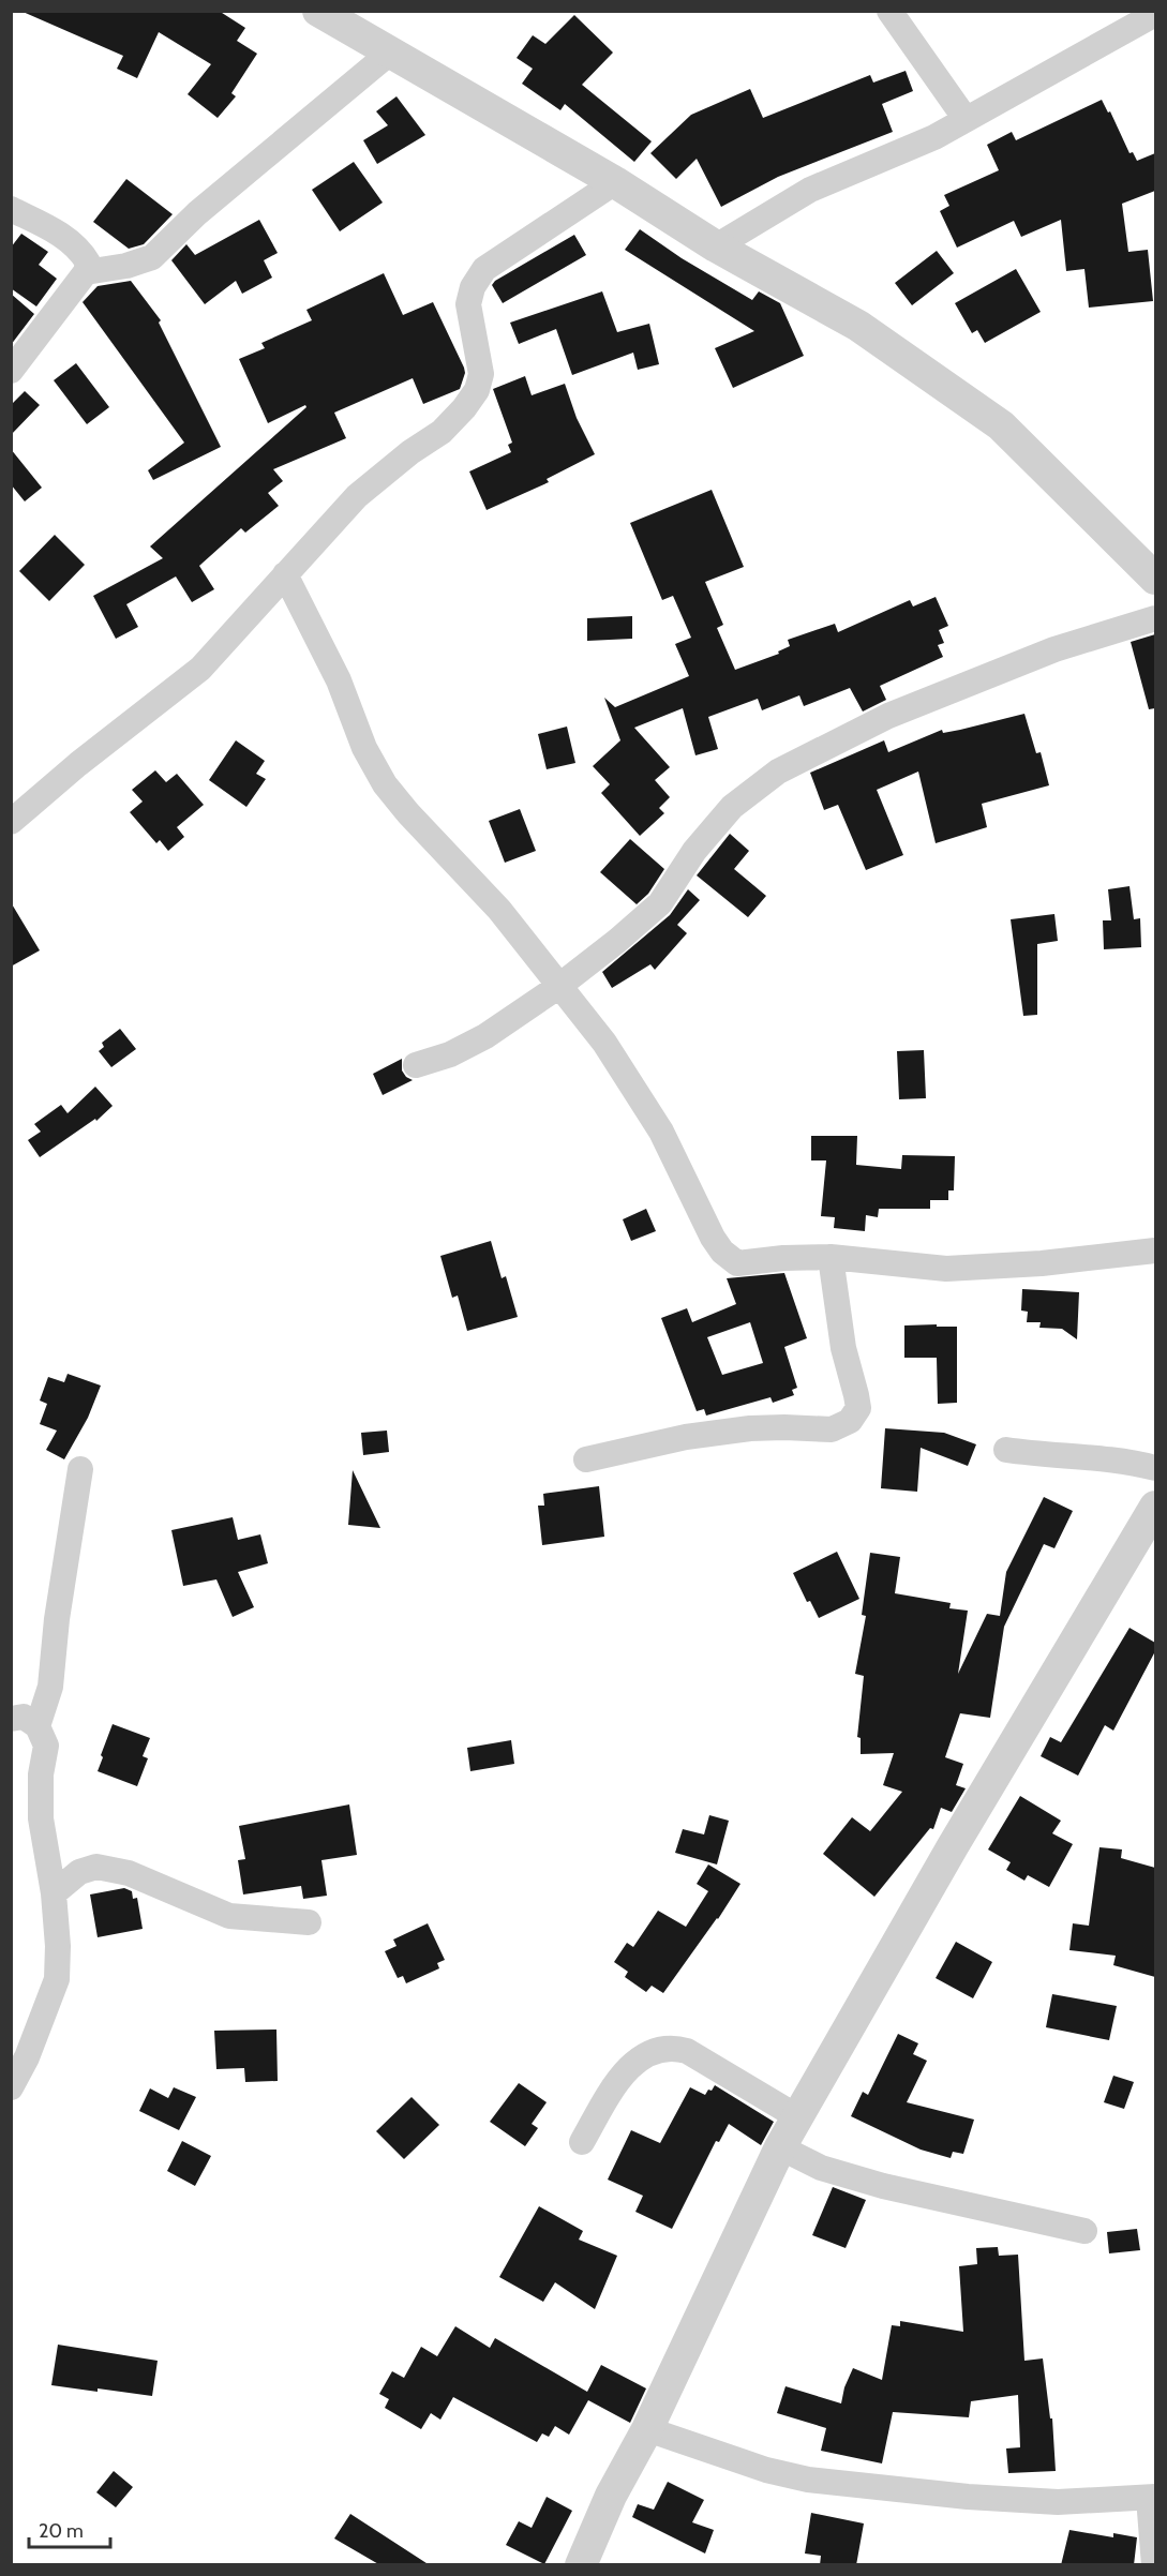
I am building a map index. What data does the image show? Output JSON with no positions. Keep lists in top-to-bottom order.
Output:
{
  "scale_bar": "20 m"
}
